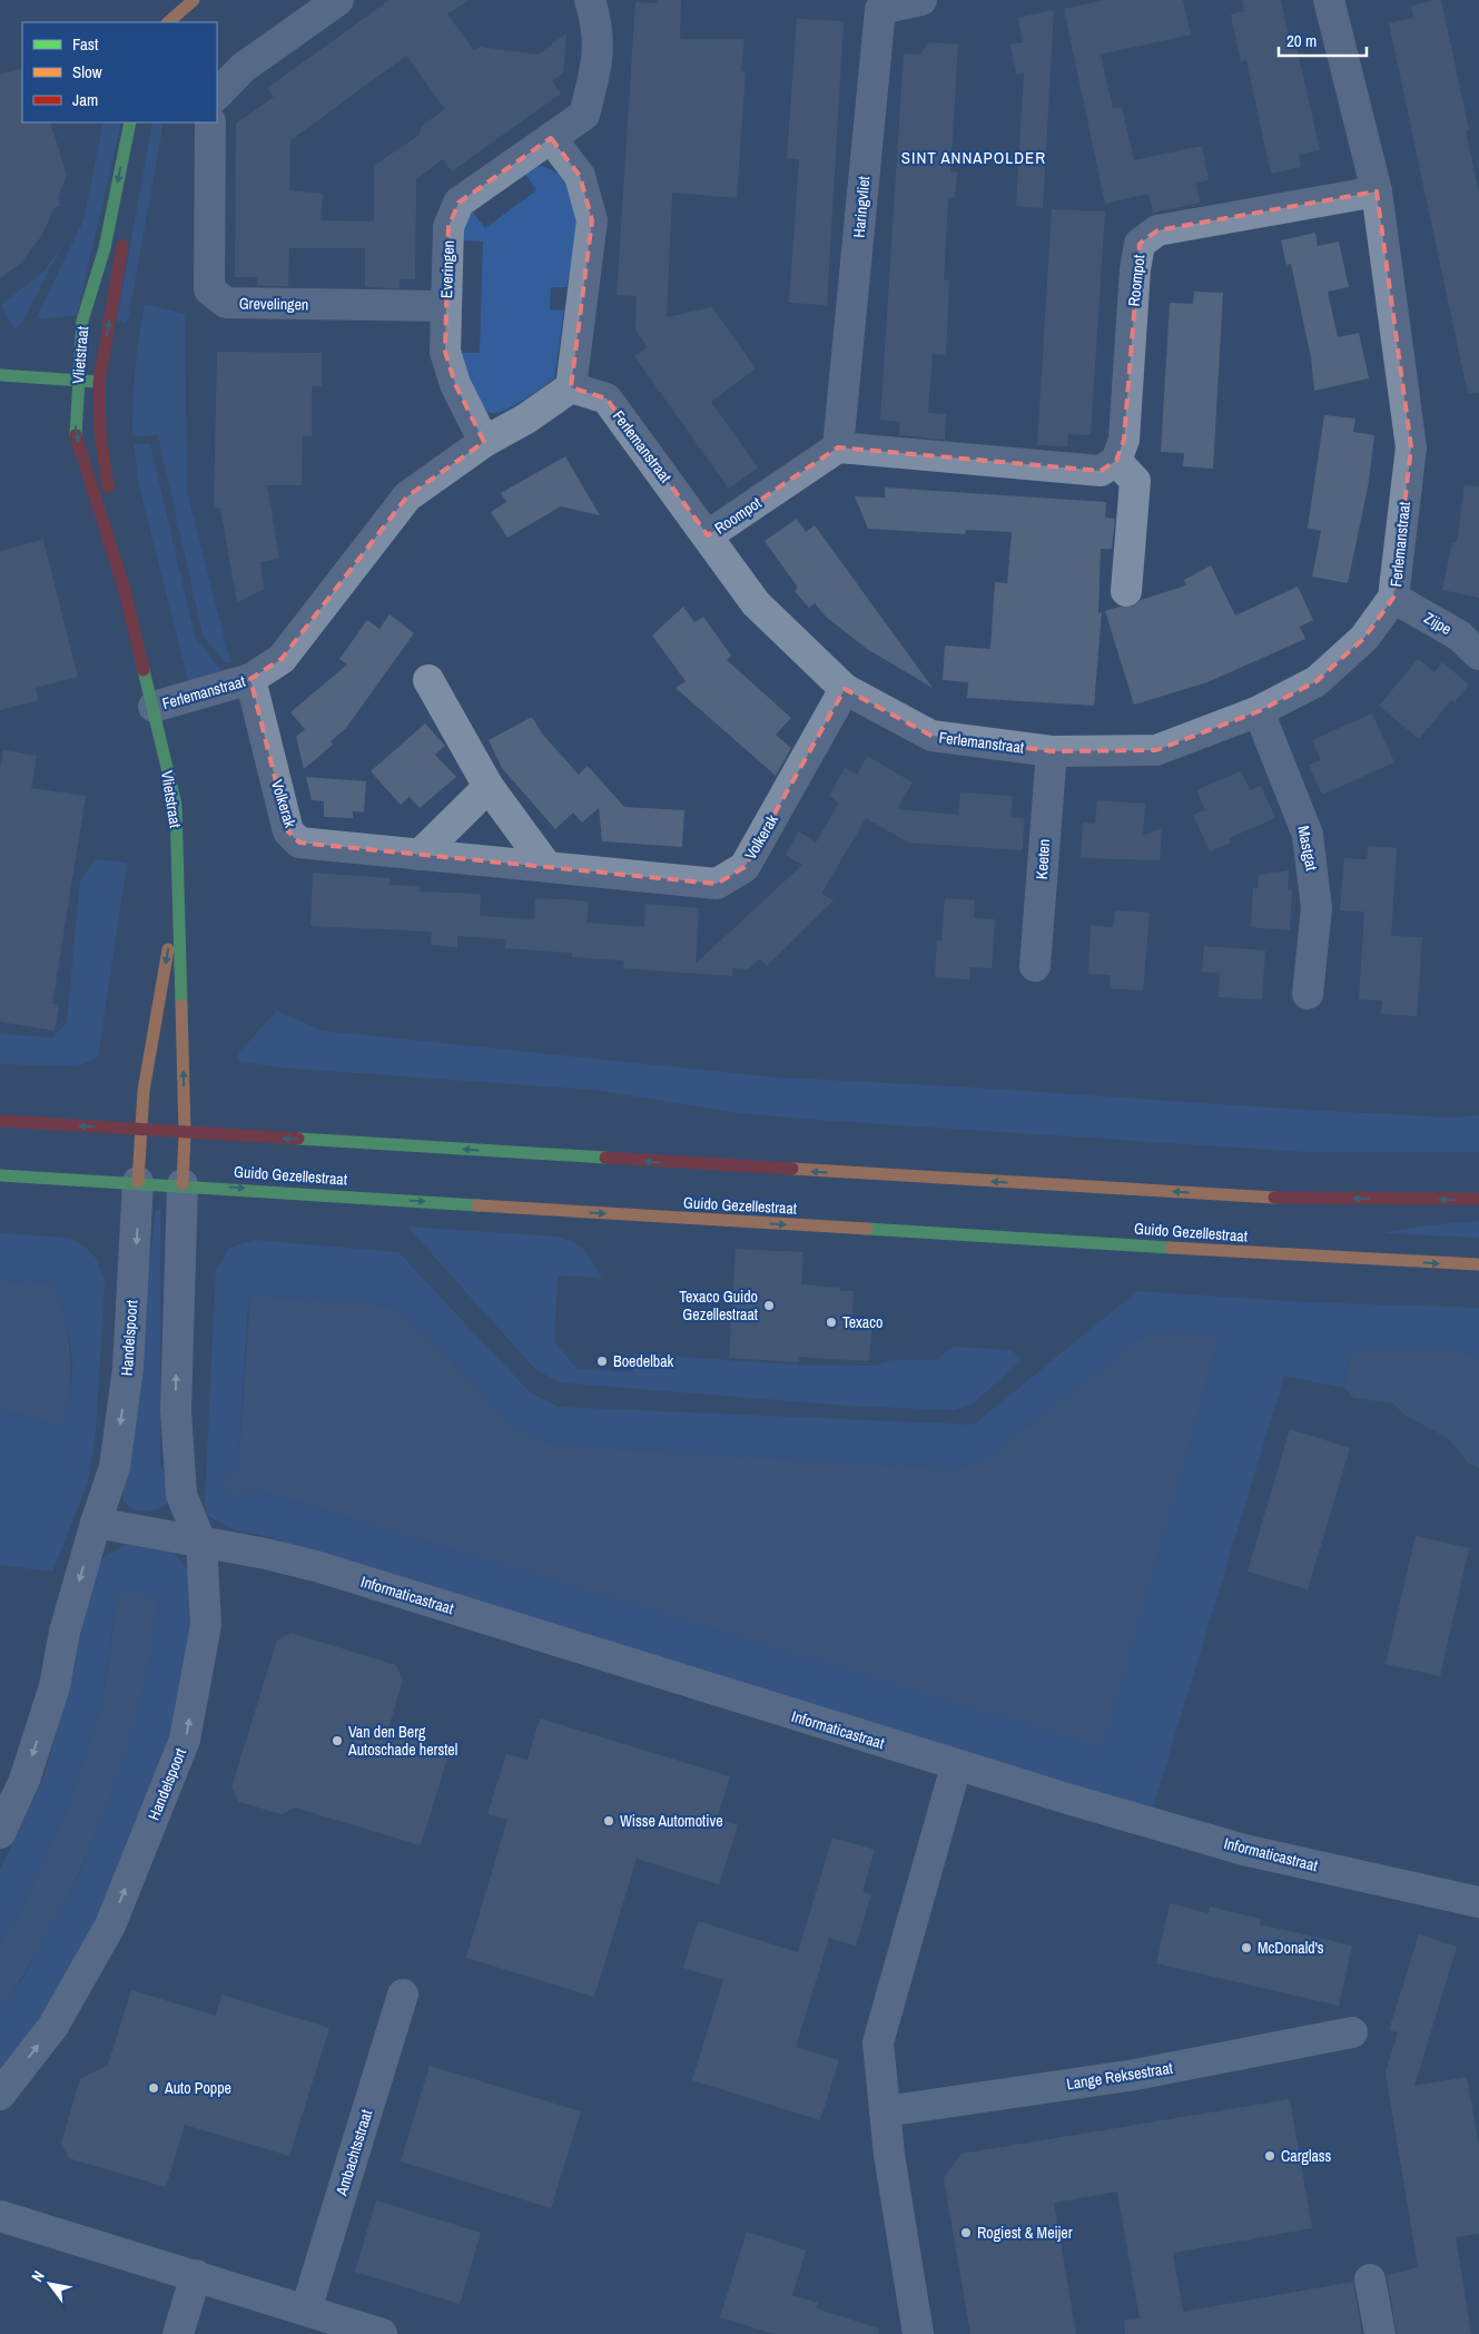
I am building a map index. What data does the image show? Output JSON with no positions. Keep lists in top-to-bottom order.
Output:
{
  "streets": {
    "main road": ["Vlietstraat", "Guido Gezellestraat"],
    "street": [
      "Haringvliet",
      "Everingen",
      "Roompot",
      "Grevelingen",
      "Ferlemanstraat",
      "Zijpe",
      "Volkerak",
      "Mastgat",
      "Keeten",
      "Handelspoort",
      "Informaticastraat",
      "Lange Reksestraat",
      "Ambachtsstraat"
    ]
  },
  "crossings": [
    ["Haringvliet", "Roompot"],
    ["Everingen", "Grevelingen"],
    ["Everingen", "Ferlemanstraat"],
    ["Roompot", "Ferlemanstraat"],
    ["Vlietstraat", "Ferlemanstraat"],
    ["Vlietstraat", "Guido Gezellestraat"],
    ["Vlietstraat", "Handelspoort"],
    ["Ferlemanstraat", "Zijpe"],
    ["Ferlemanstraat", "Volkerak"],
    ["Ferlemanstraat", "Mastgat"],
    ["Ferlemanstraat", "Keeten"],
    ["Guido Gezellestraat", "Handelspoort"],
    ["Handelspoort", "Informaticastraat"]
  ],
  "districts": ["SINT ANNAPOLDER"],
  "places": [
    "Texaco Guido Gezellestraat",
    "Texaco",
    "Boedelbak",
    "Van den Berg Autoschade herstel",
    "Wisse Automotive",
    "McDonald's",
    "Auto Poppe",
    "Carglass",
    "Rogiest & Meijer"
  ],
  "legend": ["Fast", "Slow", "Jam"],
  "scale_bar": "20 m",
  "north": "top left"
}
